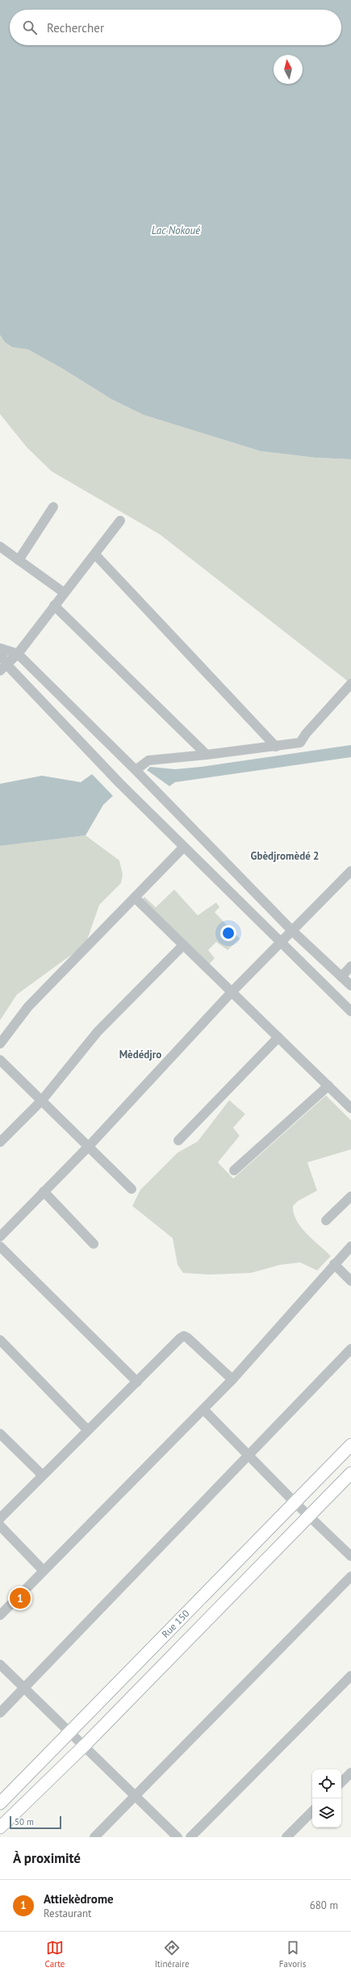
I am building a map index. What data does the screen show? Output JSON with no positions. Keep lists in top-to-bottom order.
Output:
{
  "streets": {
    "main road": ["Rue 150"]
  },
  "districts": ["Gbèdjromèdé 2", "Mèdédjro"],
  "water": ["Lac Nokoué"],
  "scale_bar": "50 m",
  "north": "top",
  "page": {
    "search": "Rechercher",
    "pins": "1",
    "scale": "50 m",
    "heading": "À proximité",
    "list": [
      {
        "mark": "1",
        "name": "Attiekèdrome",
        "note": "Restaurant",
        "value": "680 m"
      }
    ],
    "nav": ["Carte", "Itinéraire", "Favoris"]
  }
}
